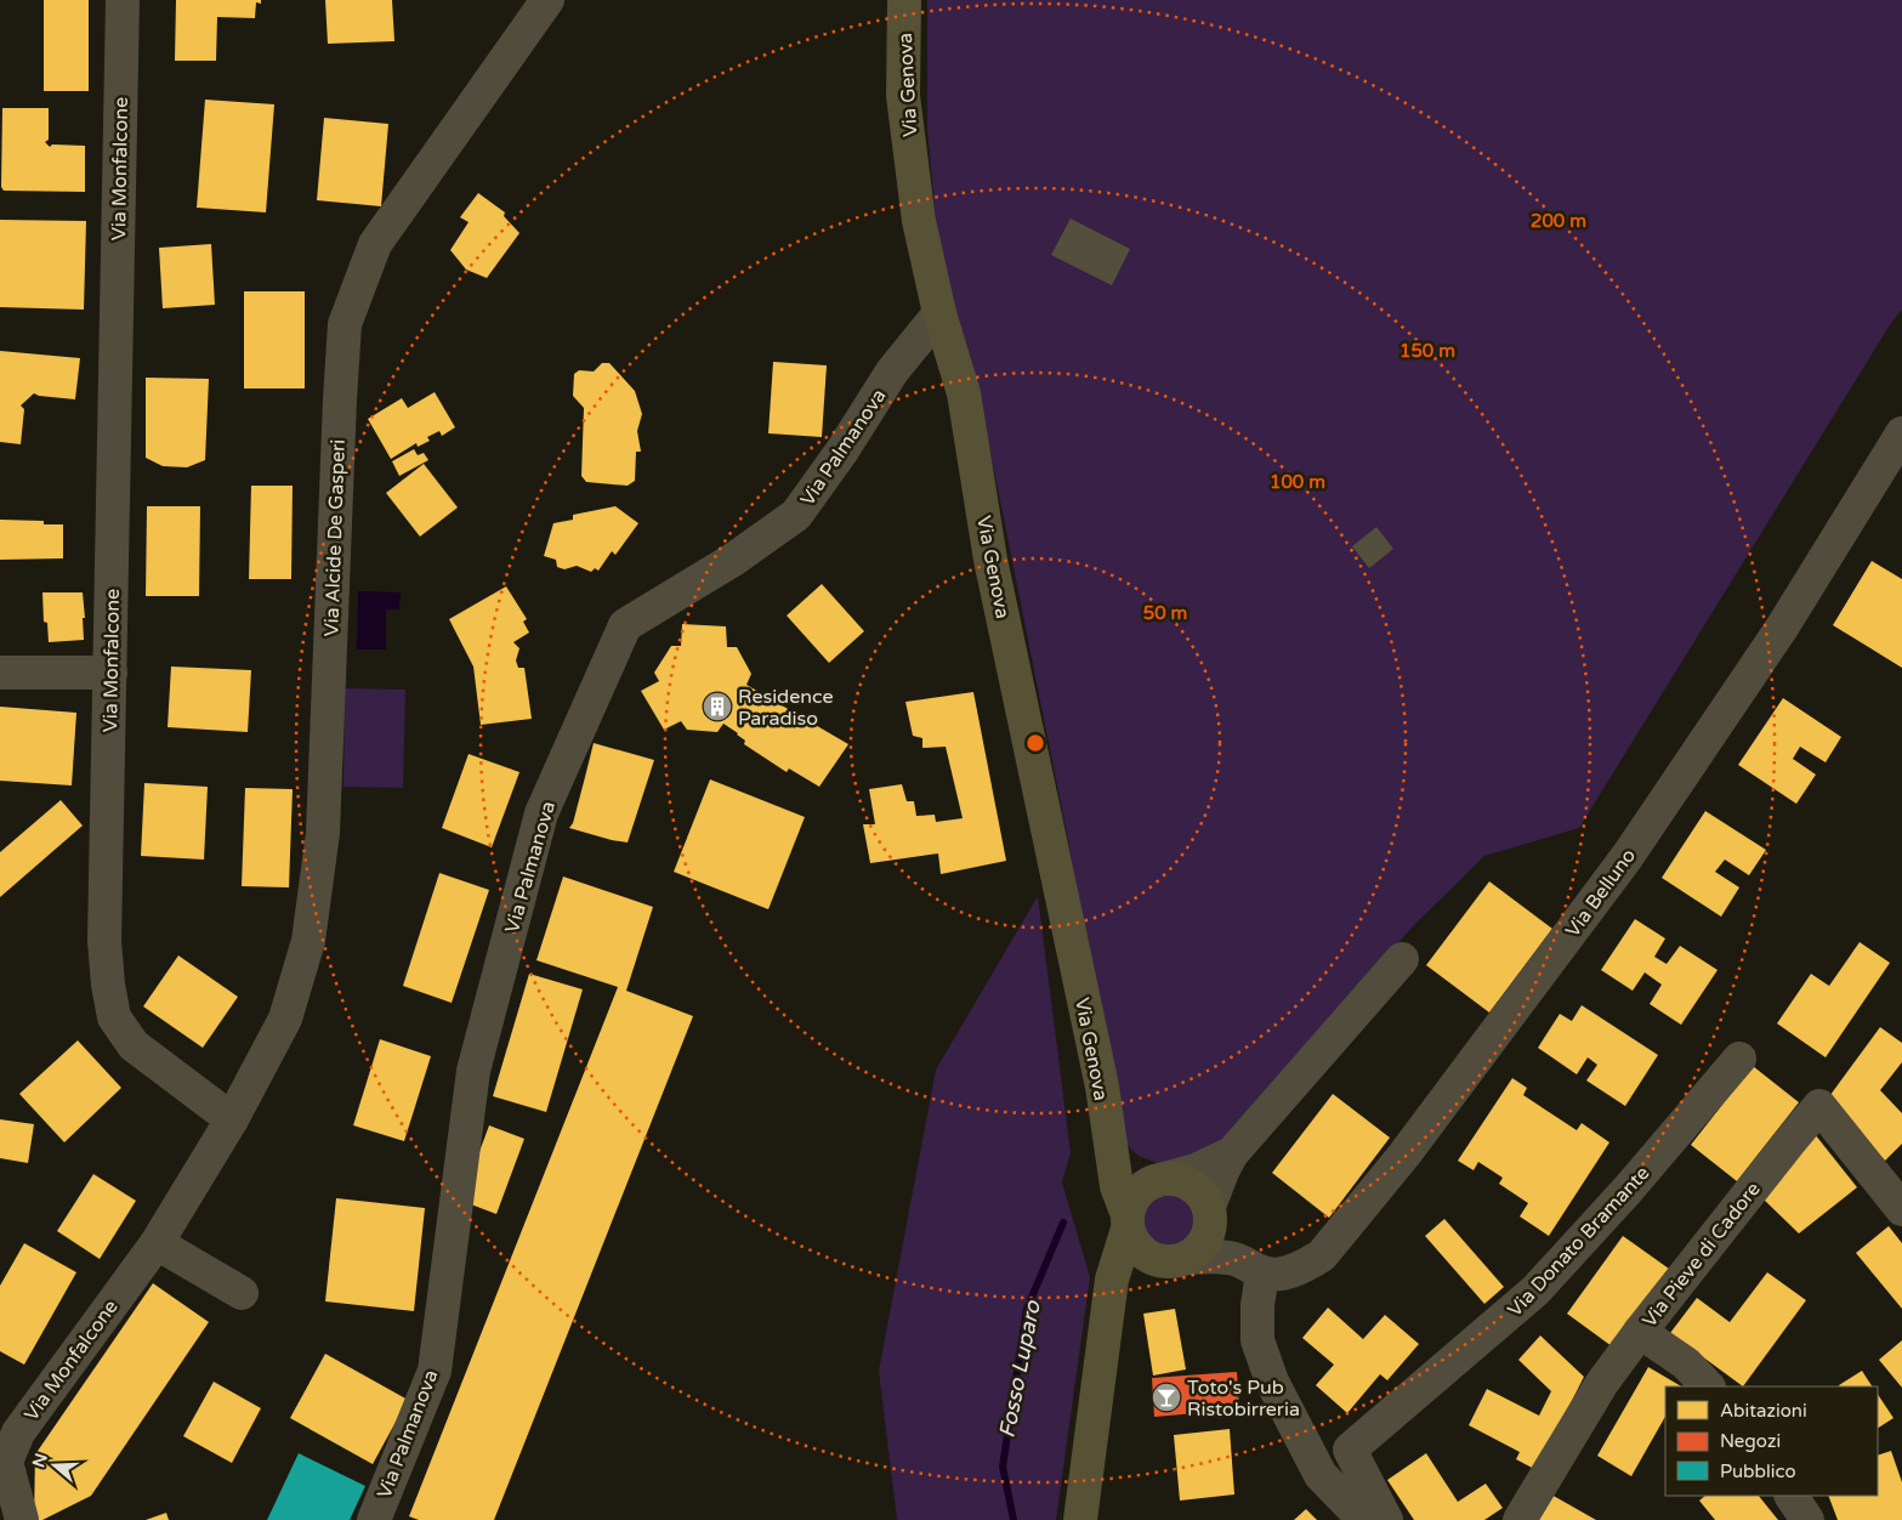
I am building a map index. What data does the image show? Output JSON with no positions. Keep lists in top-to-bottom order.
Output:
{
  "streets": {
    "main road": ["Via Genova"],
    "street": [
      "Via Monfalcone",
      "Via Palmanova",
      "Via Alcide De Gasperi",
      "Via Belluno",
      "Via Donato Bramante",
      "Via Pieve di Cadore"
    ]
  },
  "crossings": [
    ["Via Genova", "Via Palmanova"],
    ["Via Genova", "Via Belluno"],
    ["Via Monfalcone", "Via Alcide De Gasperi"]
  ],
  "water": ["Fosso Luparo"],
  "places": {
    "building": ["Residence Paradiso"],
    "bar": ["Toto's Pub Ristobirreria"]
  },
  "legend": ["Abitazioni", "Negozi", "Pubblico"],
  "north": "left",
  "rings": [
    "200 m",
    "150 m",
    "100 m",
    "50 m"
  ]
}
